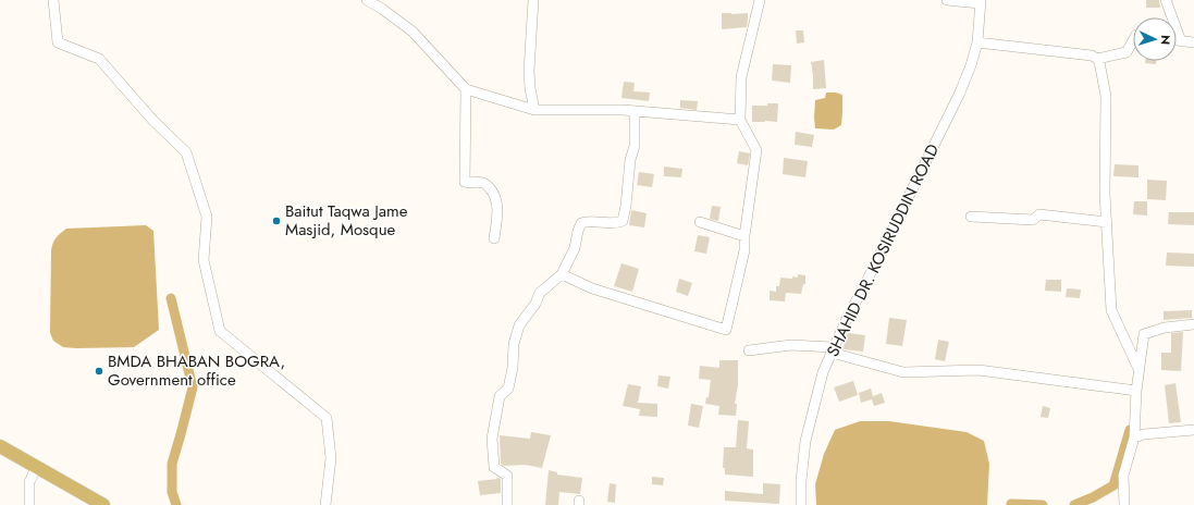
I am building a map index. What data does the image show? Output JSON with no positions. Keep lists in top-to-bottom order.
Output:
{
  "streets": {
    "street": ["SHAHID DR. KOSIRUDDIN ROAD"]
  },
  "places": ["Baitut Taqwa Jame Masjid, Mosque", "BMDA BHABAN BOGRA, Government office"],
  "north": "right"
}
